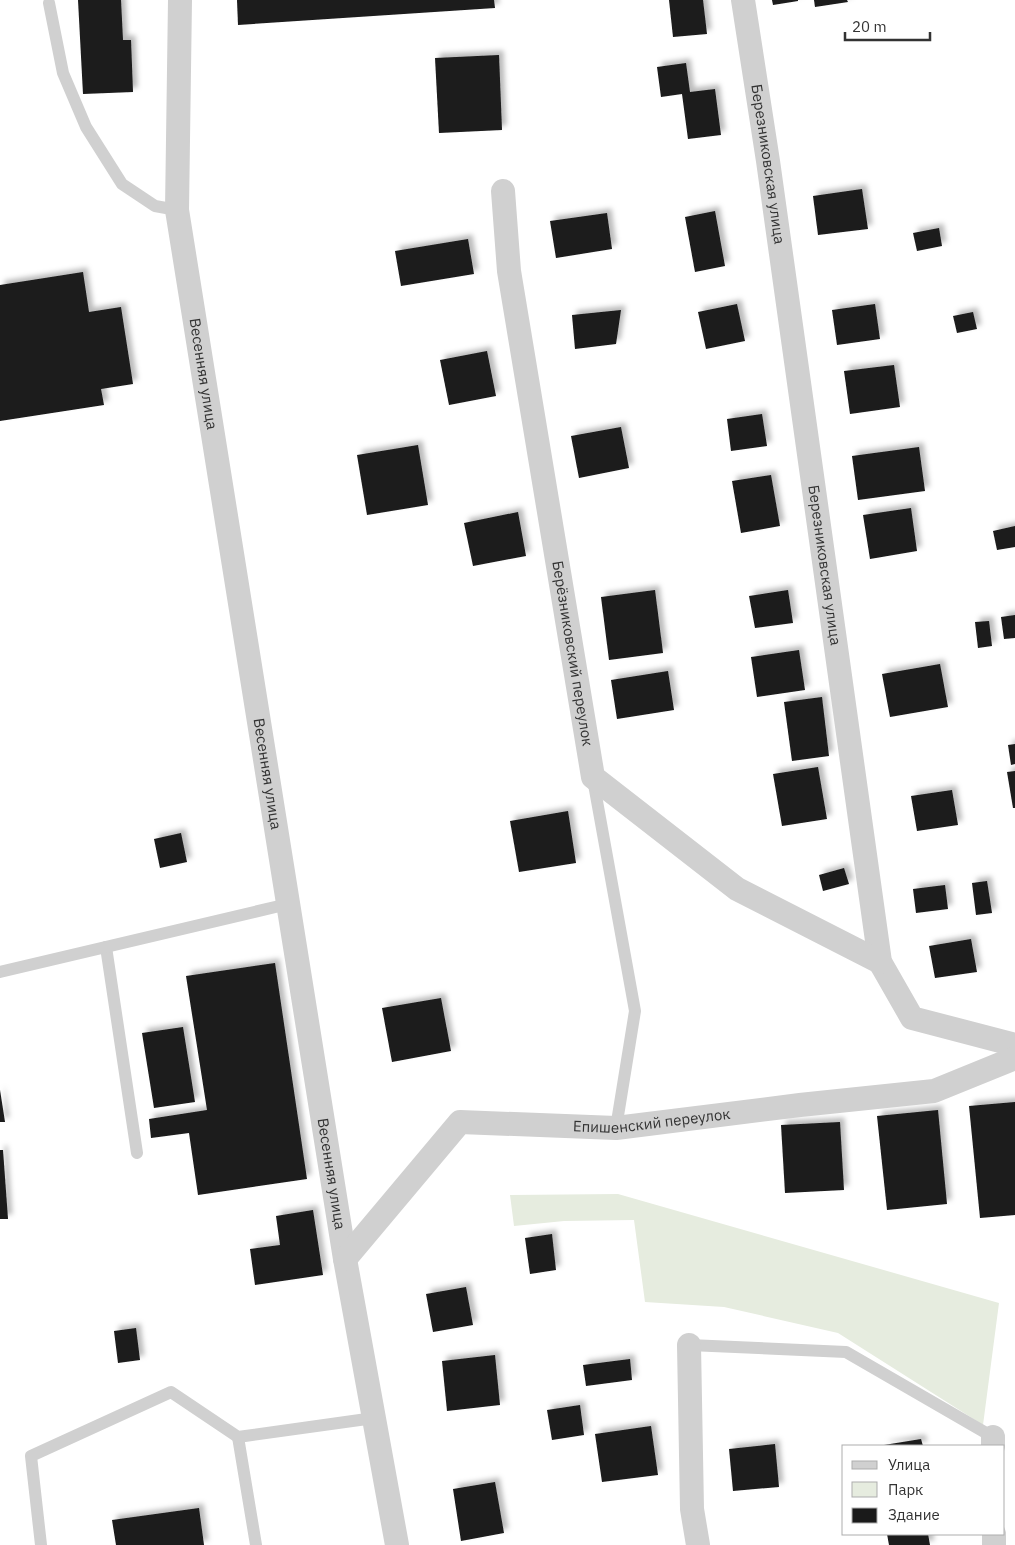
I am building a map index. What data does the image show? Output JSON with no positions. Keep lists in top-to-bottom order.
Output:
{
  "streets": {
    "street": [
      "Березниковская улица",
      "Весенняя улица",
      "Берёзниковский переулок",
      "Епишенский переулок"
    ]
  },
  "crossings": [
    ["Весенняя улица", "Епишенский переулок"]
  ],
  "legend": ["Улица", "Парк", "Здание"],
  "scale_bar": "20 m"
}
